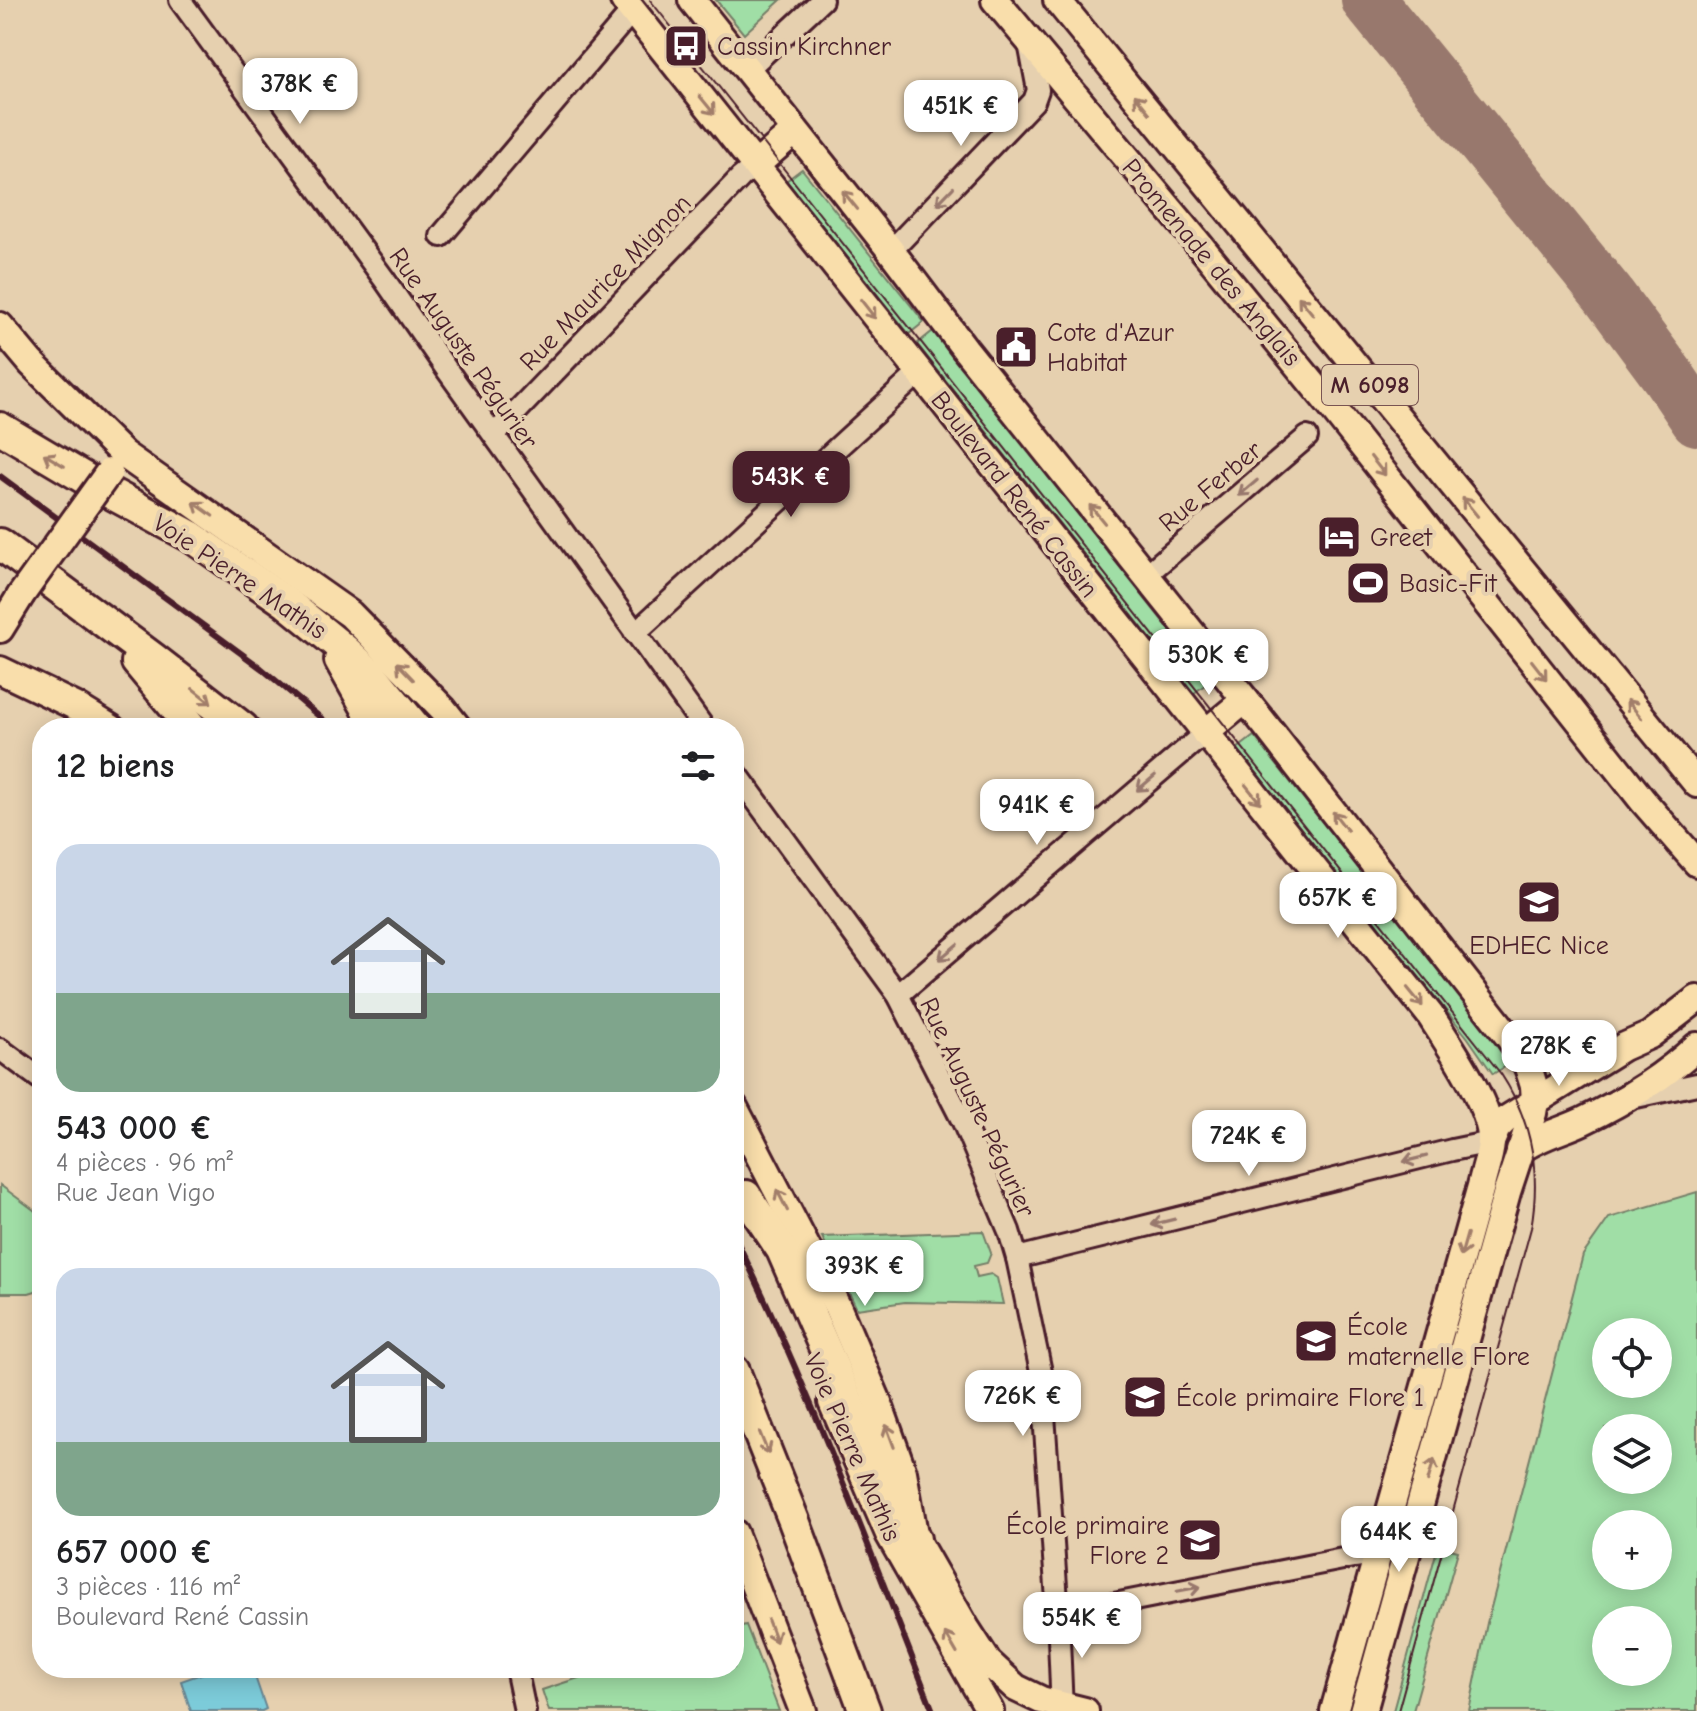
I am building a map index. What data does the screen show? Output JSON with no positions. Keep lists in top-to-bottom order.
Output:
{
  "streets": {
    "highway": ["Voie Pierre Mathis"],
    "main road": ["Promenade des Anglais", "M 6098", "Boulevard René Cassin"],
    "street": ["Rue Maurice Mignon", "Rue Auguste Pégurier", "Rue Ferber"]
  },
  "crossings": [
    ["Rue Maurice Mignon", "Rue Auguste Pégurier"],
    ["Rue Maurice Mignon", "Boulevard René Cassin"],
    ["Rue Ferber", "Boulevard René Cassin"]
  ],
  "one_way": ["Rue Ferber"],
  "places": {
    "bus stop": ["Cassin Kirchner"],
    "public building": ["Cote d'Azur Habitat"],
    "hotel": ["Greet"],
    "sports": ["Basic-Fit"],
    "school or university": [
      "EDHEC Nice",
      "École maternelle Flore",
      "École primaire Flore 1",
      "École primaire Flore 2"
    ]
  },
  "page": {
    "price": [
      "378K €",
      "451K €",
      "543K €",
      "530K €",
      "941K €",
      "657K €",
      "278K €",
      "724K €",
      "393K €",
      "726K €",
      "644K €",
      "554K €"
    ],
    "heading": "12 biens",
    "list": [
      {
        "name": "543 000 €",
        "note": "4 pièces · 96 m² · Rue Jean Vigo"
      },
      {
        "name": "657 000 €",
        "note": "3 pièces · 116 m² · Boulevard René Cassin"
      }
    ],
    "map_buttons": ["+", "−"]
  }
}
